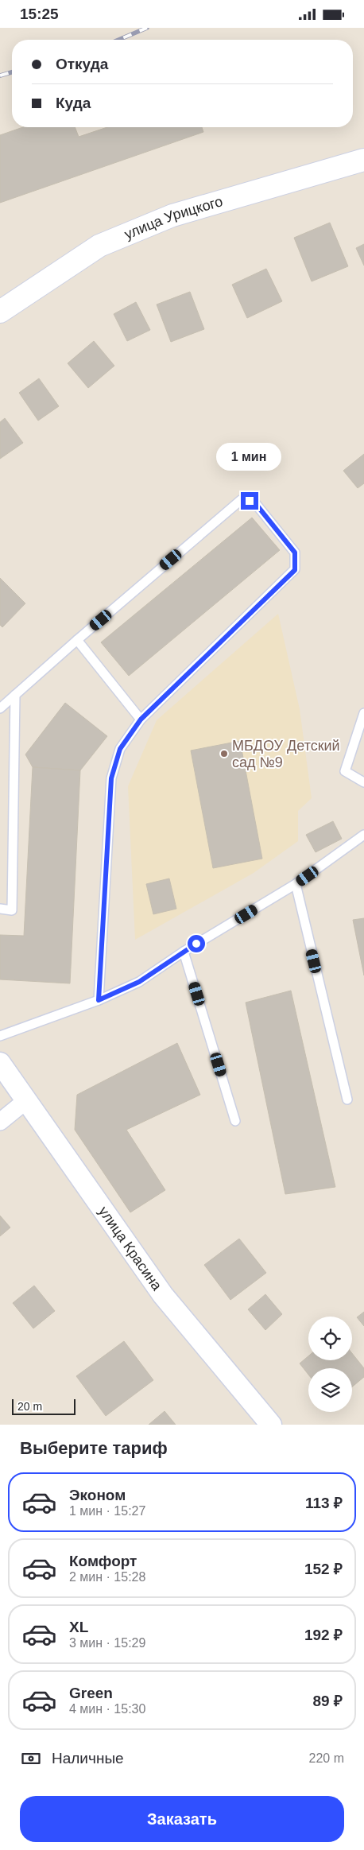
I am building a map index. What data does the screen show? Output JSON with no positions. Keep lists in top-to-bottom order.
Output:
{
  "streets": {
    "main road": ["улица Урицкого"],
    "street": ["улица Красина"]
  },
  "places": ["МБДОУ Детский сад №9"],
  "scale_bar": "20 m",
  "page": {
    "status": "15:25",
    "banner": ["Откуда", "Куда"],
    "bubble": "1 мин",
    "scale": "20 m",
    "heading": "Выберите тариф",
    "list": [
      {
        "name": "Эконом",
        "note": "1 мин · 15:27",
        "value": "113 ₽"
      },
      {
        "name": "Комфорт",
        "note": "2 мин · 15:28",
        "value": "152 ₽"
      },
      {
        "name": "XL",
        "note": "3 мин · 15:29",
        "value": "192 ₽"
      },
      {
        "name": "Green",
        "note": "4 мин · 15:30",
        "value": "89 ₽"
      }
    ],
    "pay": ["Наличные", "220 m"],
    "buttons": "Заказать"
  }
}
